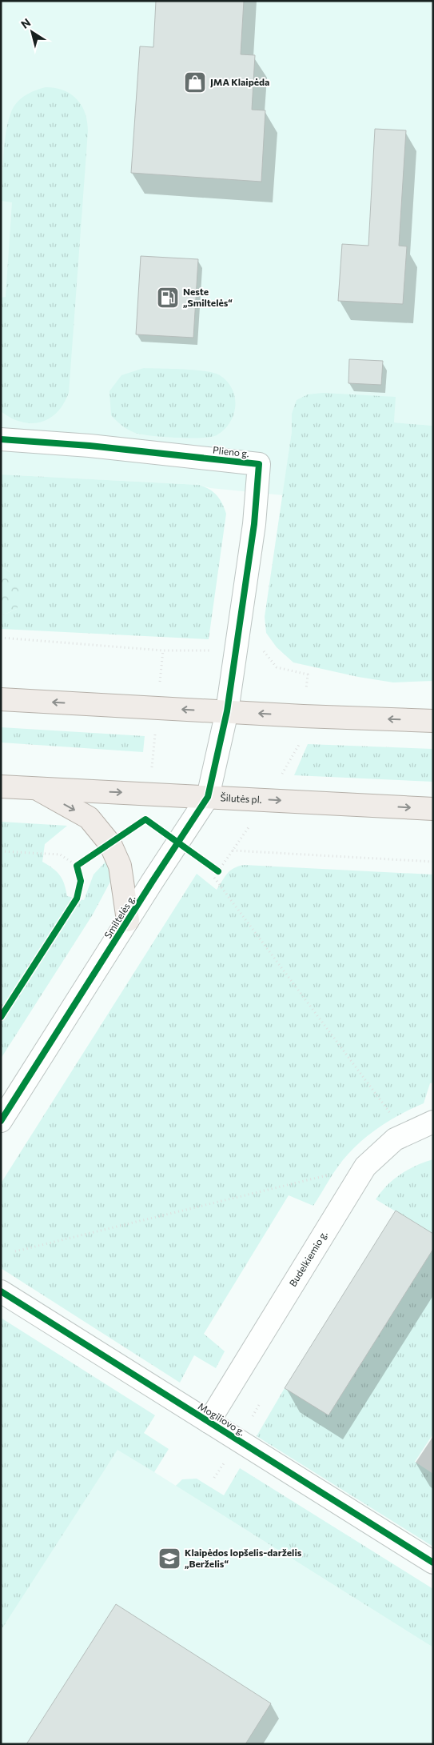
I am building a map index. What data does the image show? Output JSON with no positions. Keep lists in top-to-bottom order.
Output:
{
  "streets": {
    "main road": ["Šilutės pl."],
    "street": [
      "Plieno g.",
      "Smiltelės g.",
      "Budelkiemio g.",
      "Mogiliovo g."
    ]
  },
  "crossings": [
    ["Plieno g.", "Smiltelės g."],
    ["Šilutės pl.", "Smiltelės g."],
    ["Budelkiemio g.", "Mogiliovo g."]
  ],
  "places": {
    "shop": ["JMA Klaipėda"],
    "fuel station": ["Neste „Smiltelės“"],
    "school or university": ["Klaipėdos lopšelis-darželis „Berželis“"]
  },
  "north": "top left"
}
